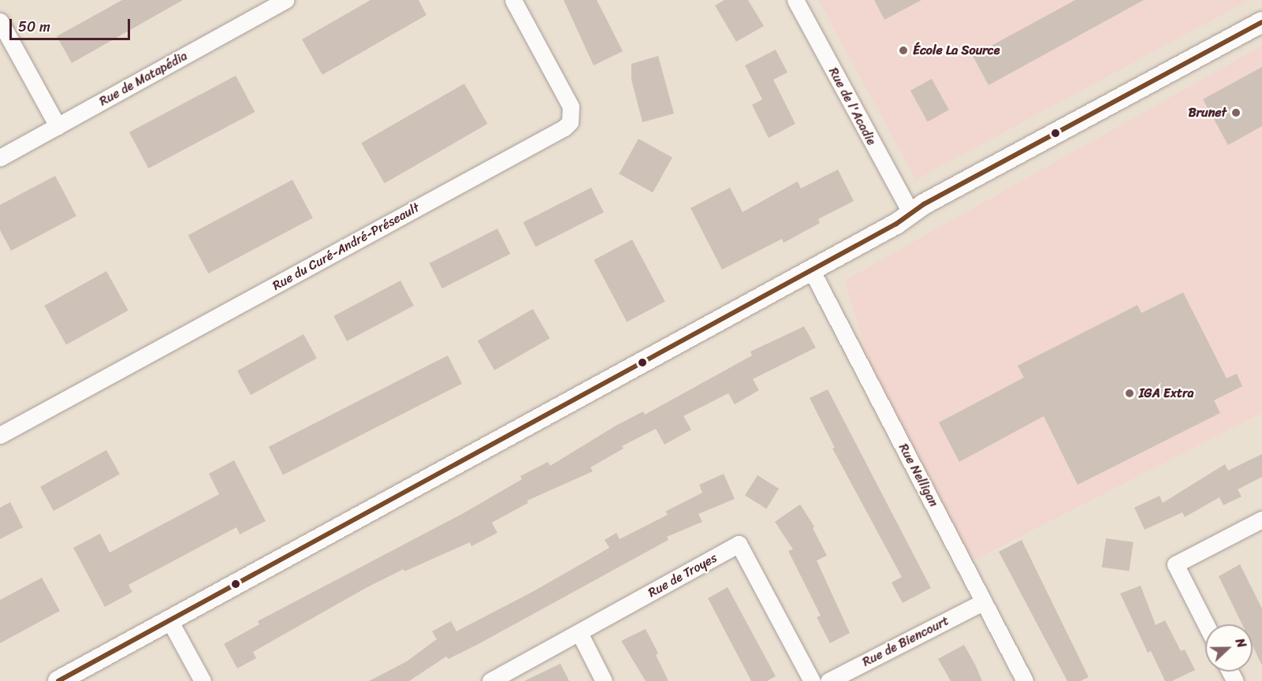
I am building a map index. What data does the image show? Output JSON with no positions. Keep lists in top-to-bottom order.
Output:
{
  "streets": {
    "street": [
      "Rue de Matapédia",
      "Rue de l'Acadie",
      "Rue du Curé-André-Préseault",
      "Rue Nelligan",
      "Rue de Troyes",
      "Rue de Biencourt"
    ]
  },
  "crossings": [
    ["Rue Nelligan", "Rue de Biencourt"]
  ],
  "places": ["École La Source", "Brunet", "IGA Extra"],
  "scale_bar": "50 m",
  "north": "right"
}
